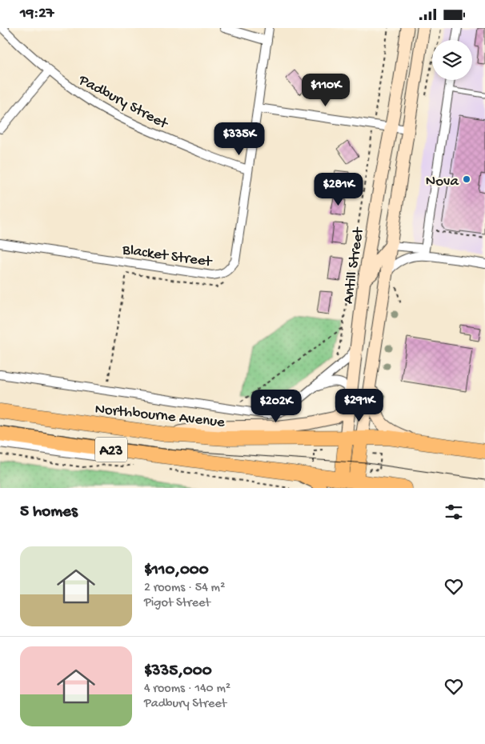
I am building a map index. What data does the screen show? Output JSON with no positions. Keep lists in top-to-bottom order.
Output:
{
  "streets": {
    "highway": ["Northbourne Avenue", "A23"],
    "main road": ["Antill Street"],
    "street": ["Padbury Street", "Blacket Street"]
  },
  "crossings": [
    ["Padbury Street", "Blacket Street"],
    ["Antill Street", "Northbourne Avenue"]
  ],
  "places": ["Nova"],
  "page": {
    "status": "19:27",
    "price": [
      "$110K",
      "$335K",
      "$281K",
      "$291K",
      "$202K"
    ],
    "heading": "5 homes",
    "list": [
      {
        "name": "$110,000",
        "note": "2 rooms · 54 m² · Pigot Street"
      },
      {
        "name": "$335,000",
        "note": "4 rooms · 140 m² · Padbury Street"
      }
    ]
  }
}
